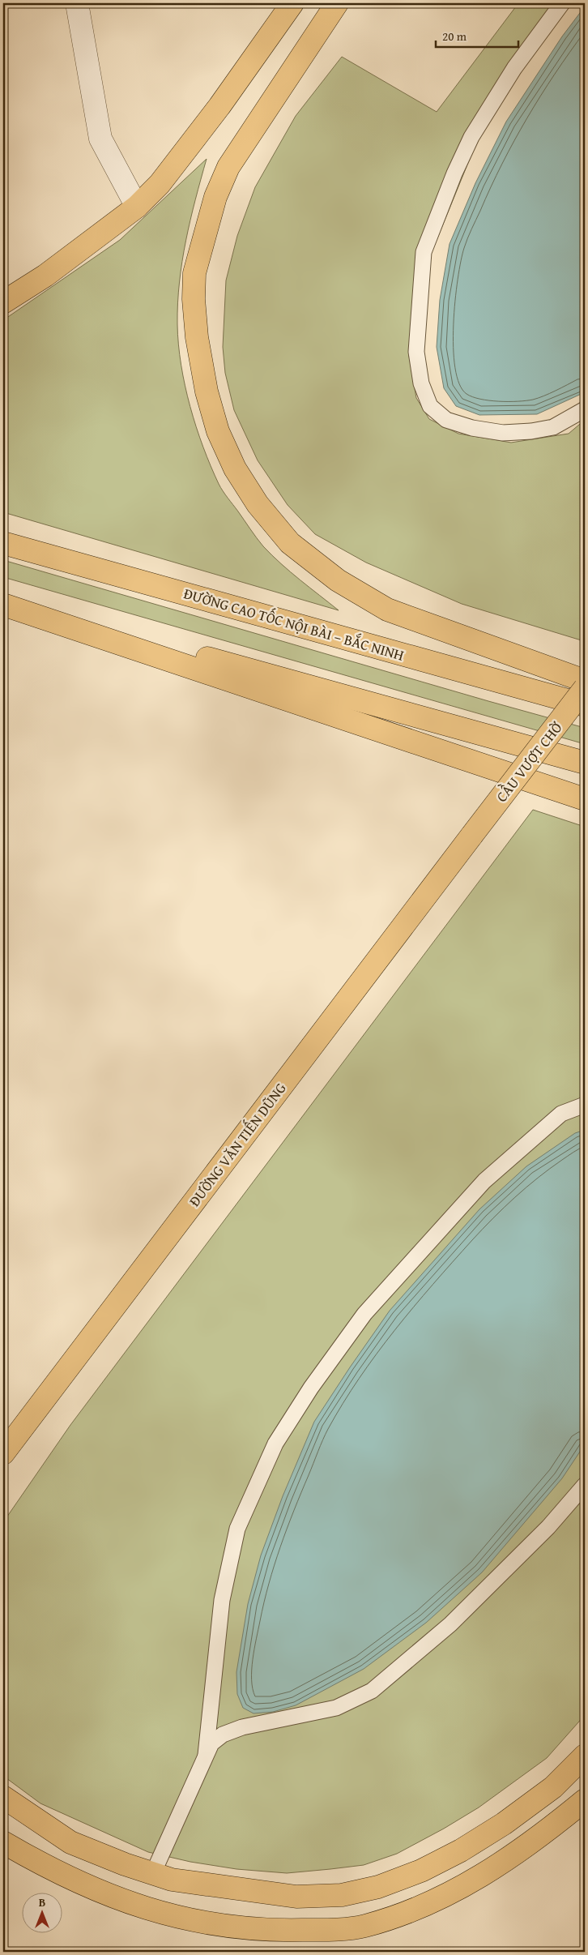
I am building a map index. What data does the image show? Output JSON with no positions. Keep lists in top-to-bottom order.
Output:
{
  "streets": {
    "main road": ["ĐƯỜNG CAO TỐC NỘI BÀI – BẮC NINH", "CẦU VƯỢT CHỜ", "ĐƯỜNG VĂN TIẾN DŨNG"]
  },
  "crossings": [
    ["CẦU VƯỢT CHỜ", "ĐƯỜNG VĂN TIẾN DŨNG"]
  ],
  "scale_bar": "20 m",
  "north": "top"
}
